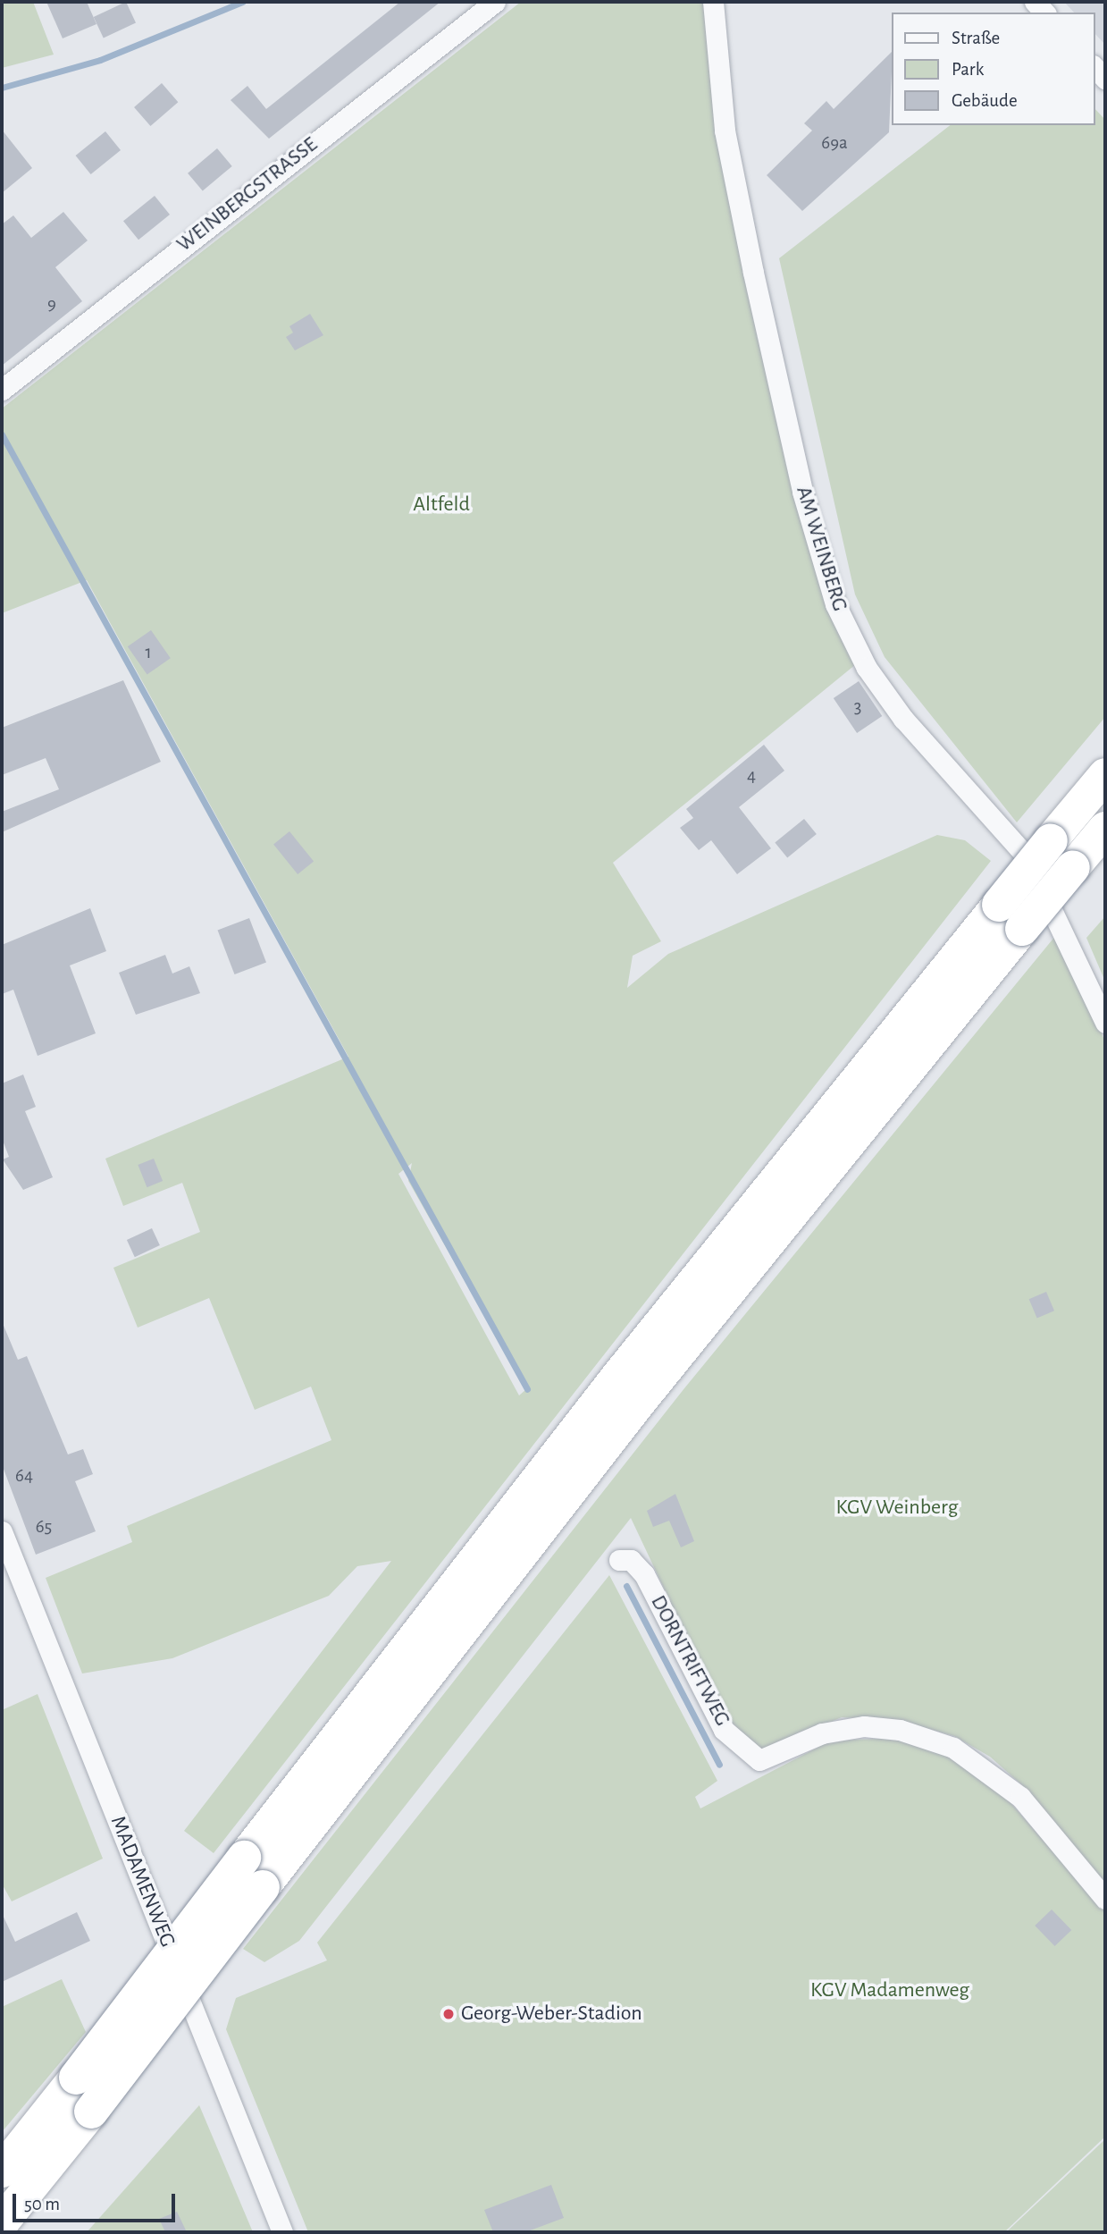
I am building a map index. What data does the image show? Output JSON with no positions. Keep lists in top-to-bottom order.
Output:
{
  "streets": {
    "street": [
      "WEINBERGSTRASSE",
      "AM WEINBERG",
      "DORNTRIFTWEG",
      "MADAMENWEG"
    ]
  },
  "parks": ["Altfeld", "KGV Weinberg", "KGV Madamenweg"],
  "places": ["Georg-Weber-Stadion"],
  "house_numbers": [
    "69a",
    "9",
    "1",
    "3",
    "4",
    "64",
    "65"
  ],
  "legend": ["Straße", "Park", "Gebäude"],
  "scale_bar": "50 m"
}
